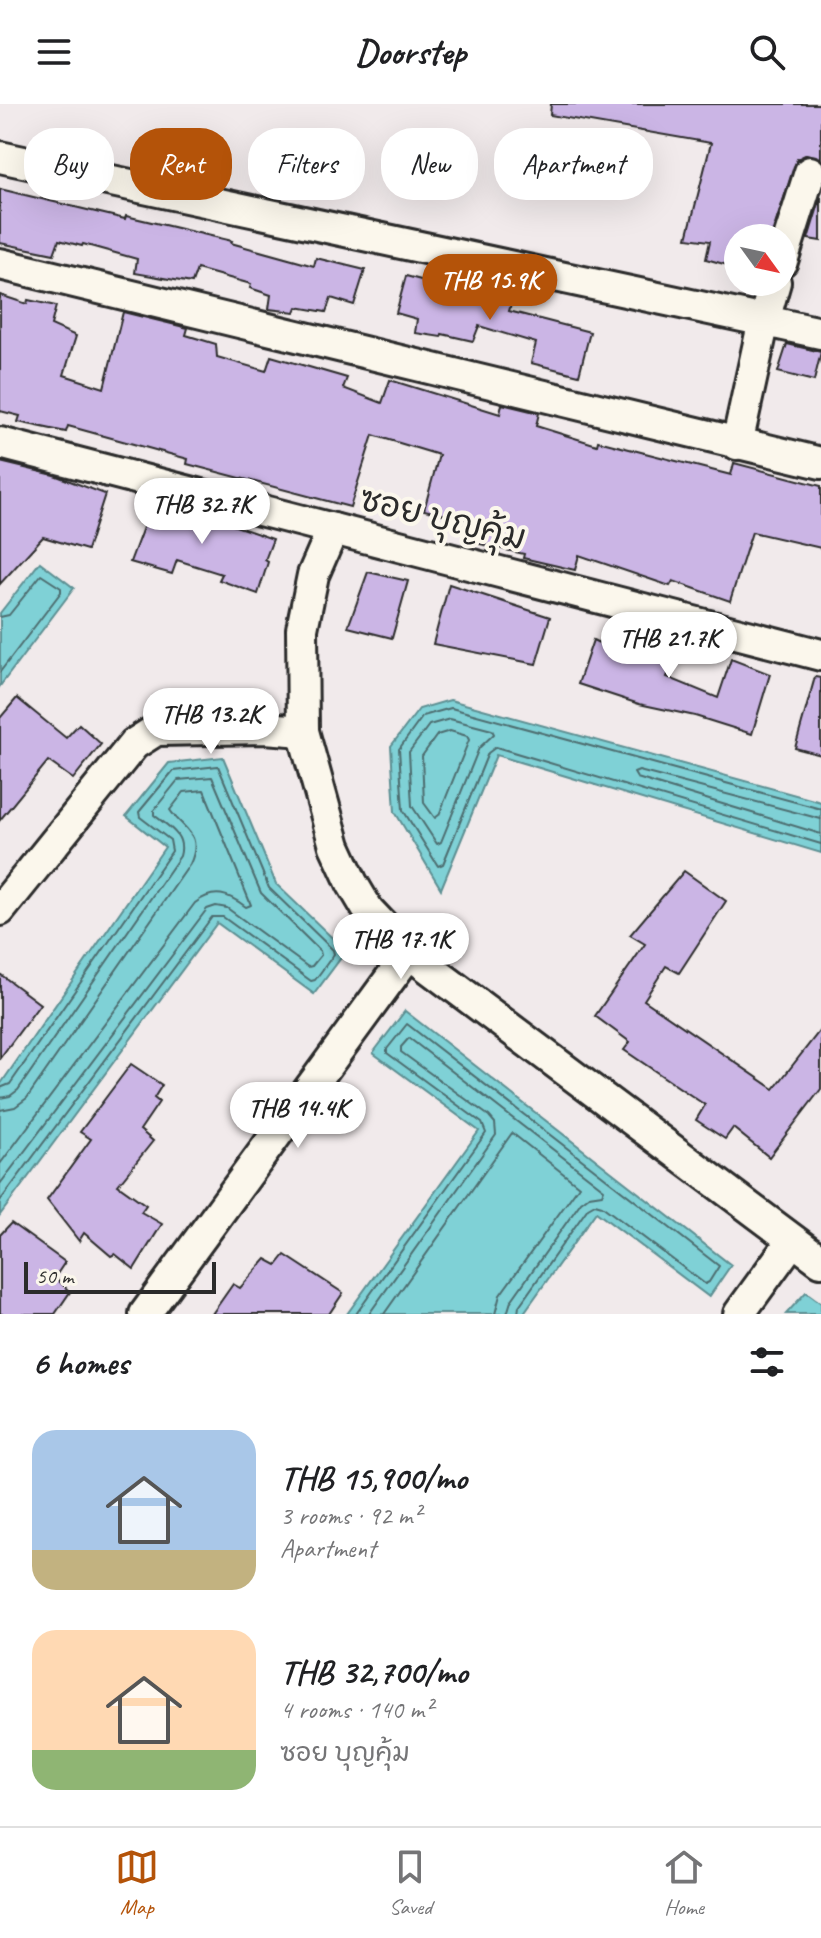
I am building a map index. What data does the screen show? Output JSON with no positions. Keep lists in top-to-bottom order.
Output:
{
  "streets": {
    "street": ["ซอย บุญคุ้ม"]
  },
  "scale_bar": "50 m",
  "north": "bottom right",
  "page": {
    "header": "Doorstep",
    "chip": [
      "Buy",
      "Rent",
      "Filters",
      "New",
      "Apartment"
    ],
    "price": [
      "THB 15.9K",
      "THB 32.7K",
      "THB 21.7K",
      "THB 13.2K",
      "THB 17.1K",
      "THB 14.4K"
    ],
    "scale": "50 m",
    "heading": "6 homes",
    "list": [
      {
        "name": "THB 15,900/mo",
        "note": "3 rooms · 92 m² · Apartment"
      },
      {
        "name": "THB 32,700/mo",
        "note": "4 rooms · 140 m² · ซอย บุญคุ้ม"
      }
    ],
    "tabs": ["Map", "Saved", "Home"]
  }
}
